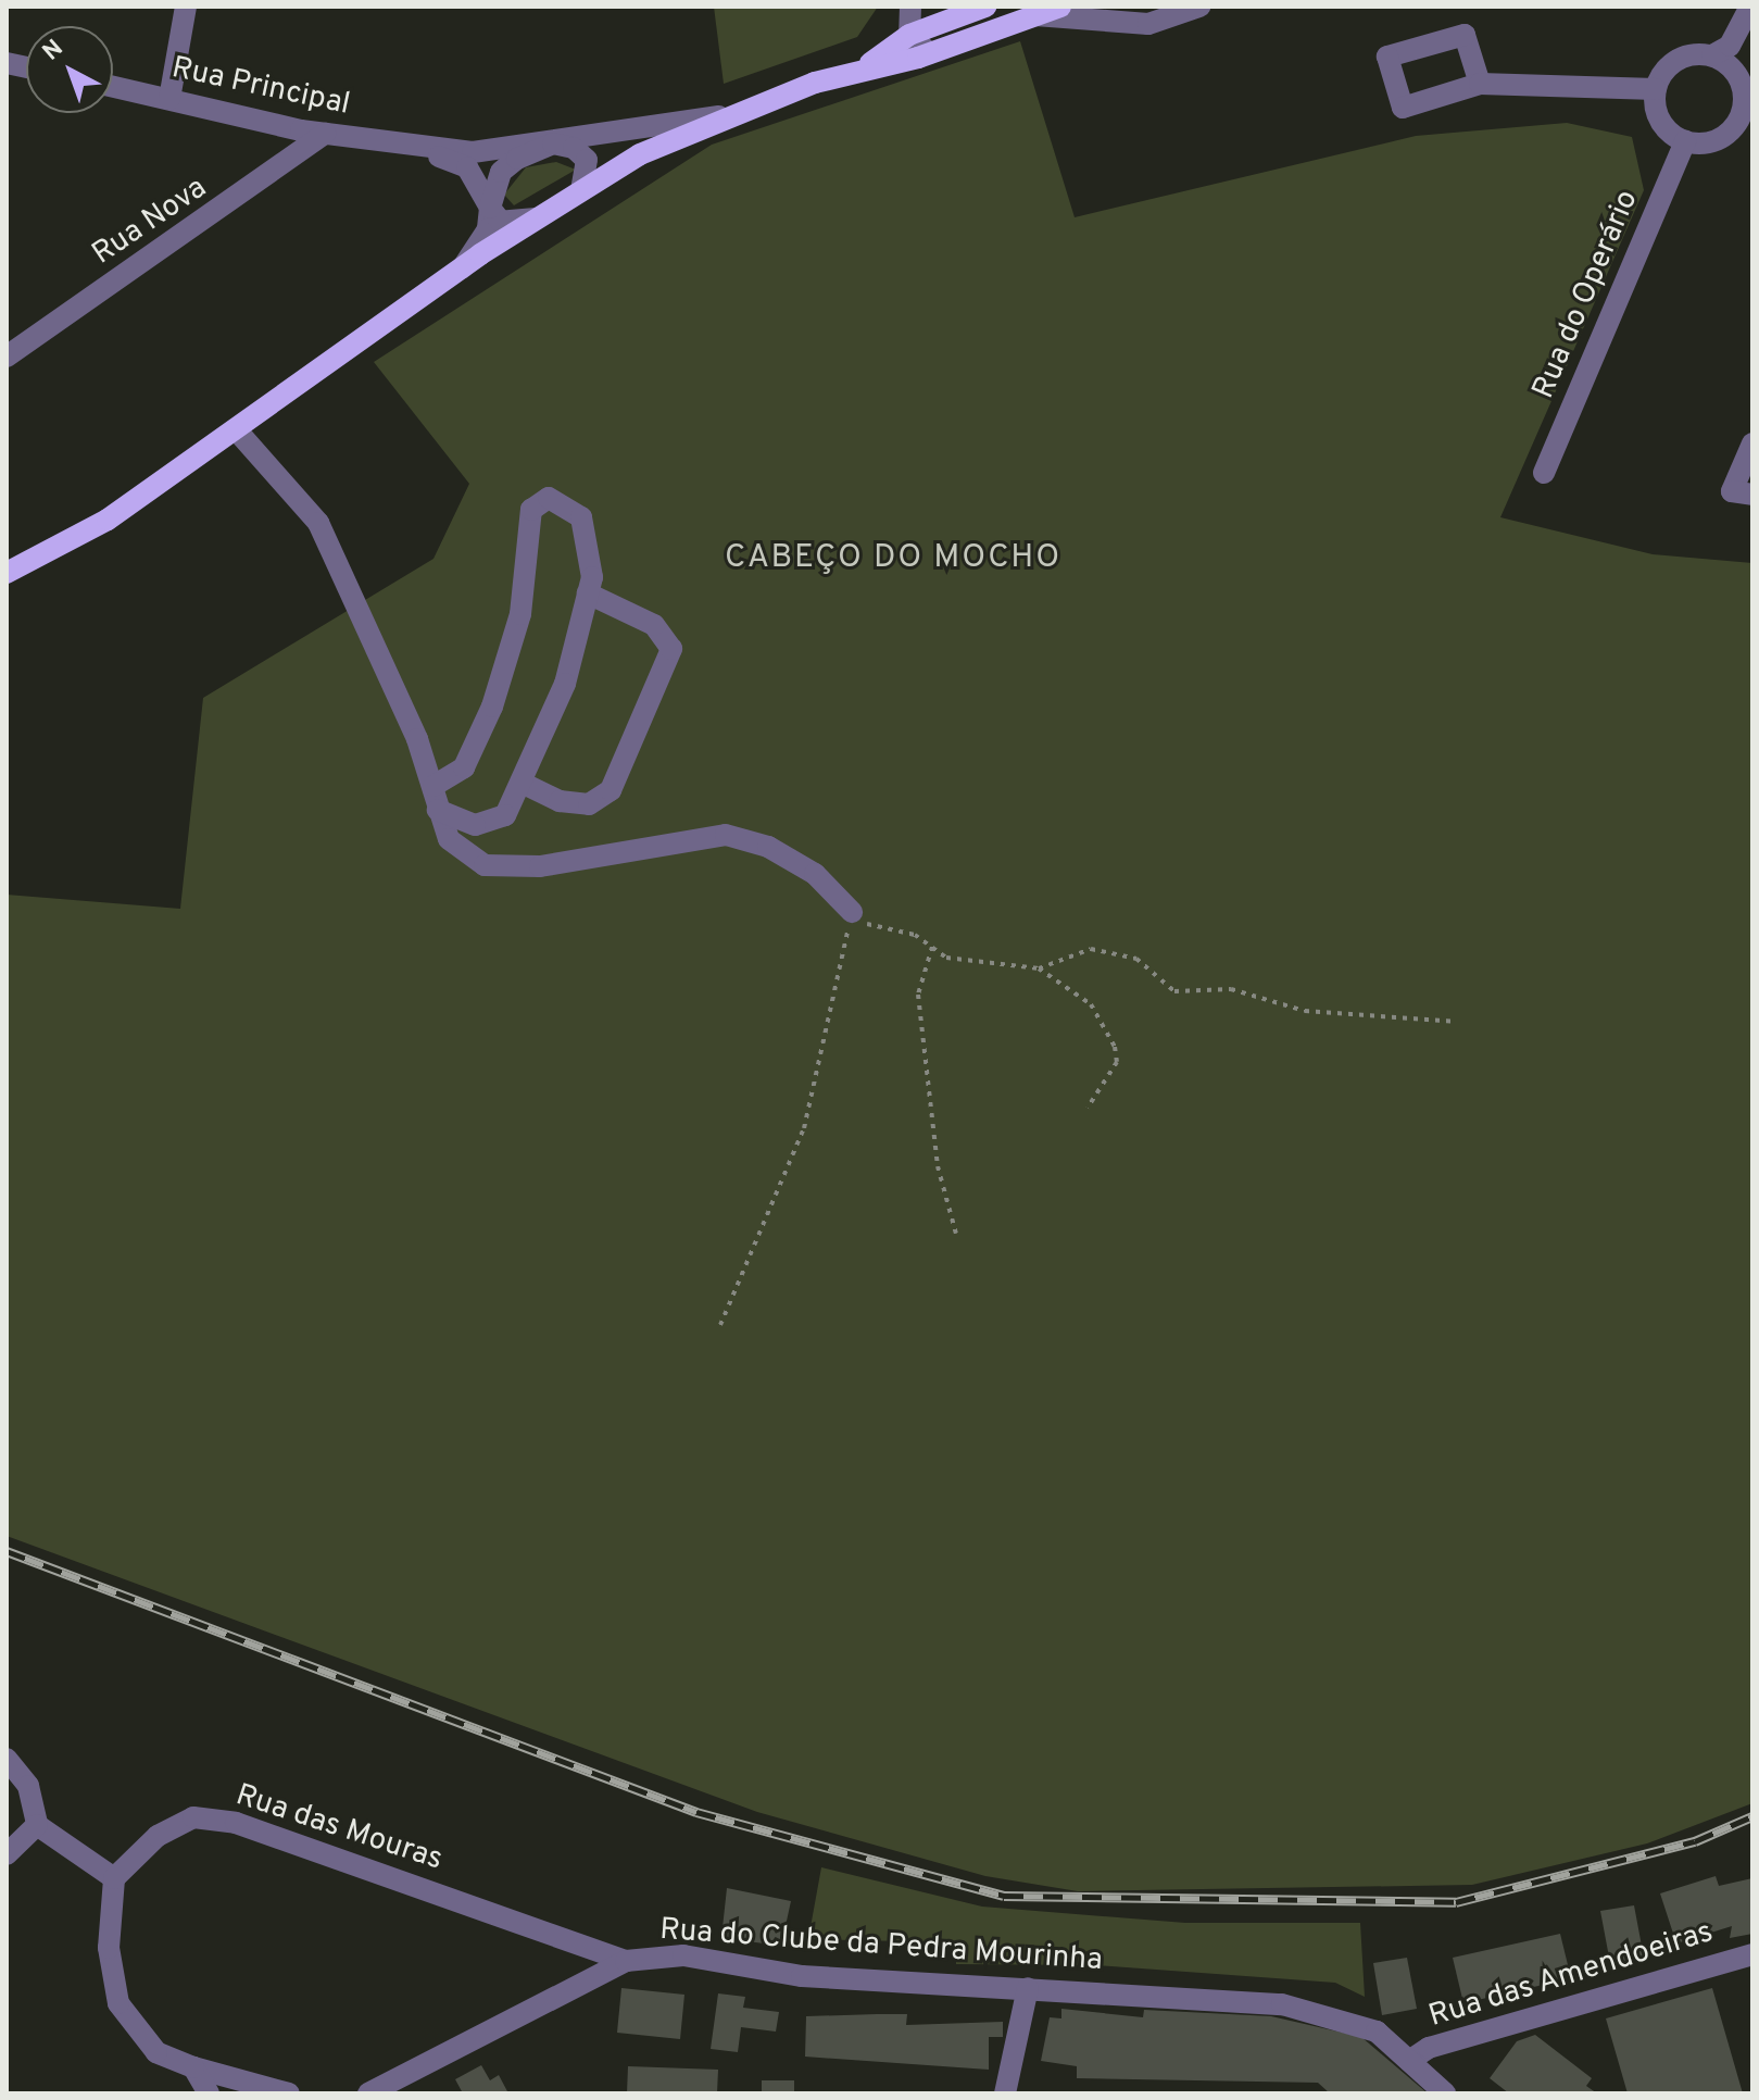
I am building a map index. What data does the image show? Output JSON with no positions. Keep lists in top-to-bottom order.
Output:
{
  "streets": {
    "street": [
      "Rua Principal",
      "Rua Nova",
      "Rua do Operário",
      "Rua das Mouras",
      "Rua do Clube da Pedra Mourinha",
      "Rua das Amendoeiras"
    ]
  },
  "crossings": [
    ["Rua Principal", "Rua Nova"],
    ["Rua das Mouras", "Rua do Clube da Pedra Mourinha"],
    ["Rua do Clube da Pedra Mourinha", "Rua das Amendoeiras"]
  ],
  "districts": ["CABEÇO DO MOCHO"],
  "north": "top left"
}
